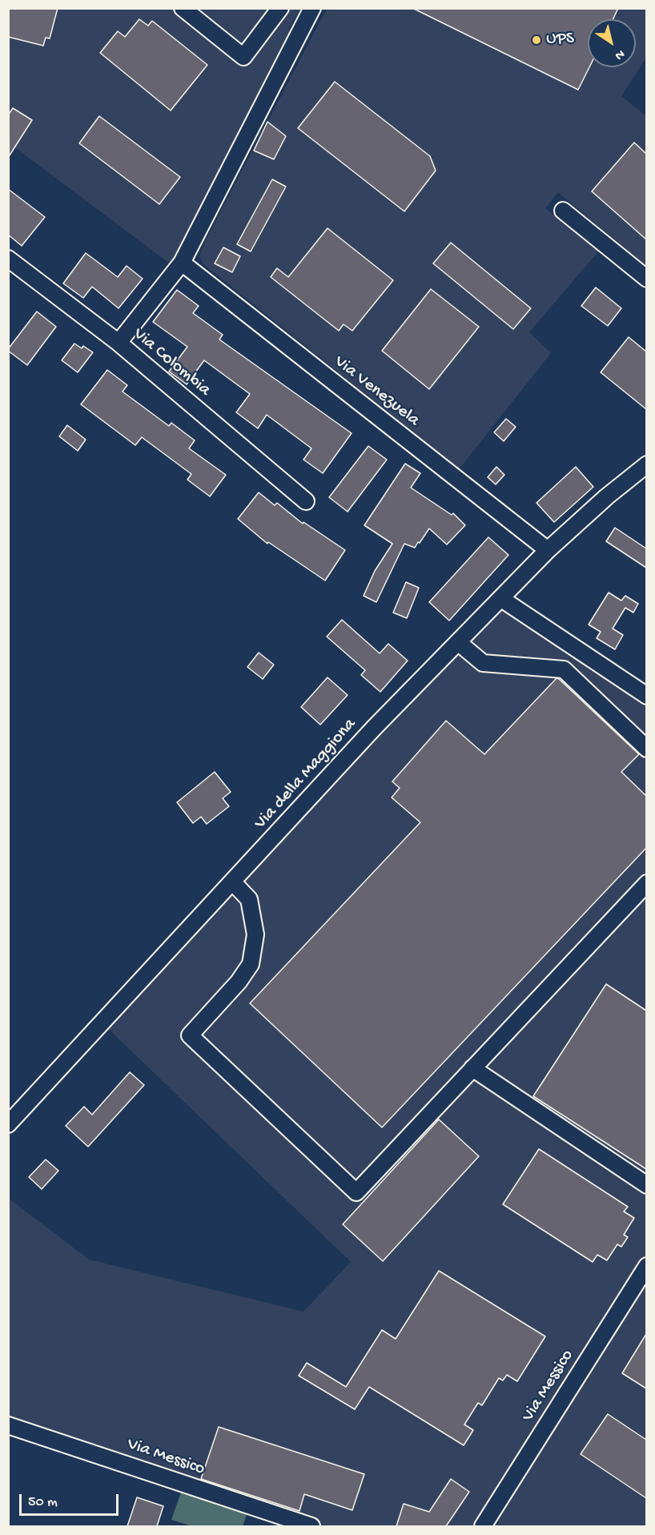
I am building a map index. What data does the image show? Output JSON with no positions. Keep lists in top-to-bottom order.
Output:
{
  "streets": {
    "street": [
      "Via Colombia",
      "Via Venezuela",
      "Via della Maggiona",
      "Via Messico"
    ]
  },
  "crossings": [
    ["Via Venezuela", "Via della Maggiona"]
  ],
  "places": ["UPS"],
  "scale_bar": "50 m",
  "north": "bottom right"
}
